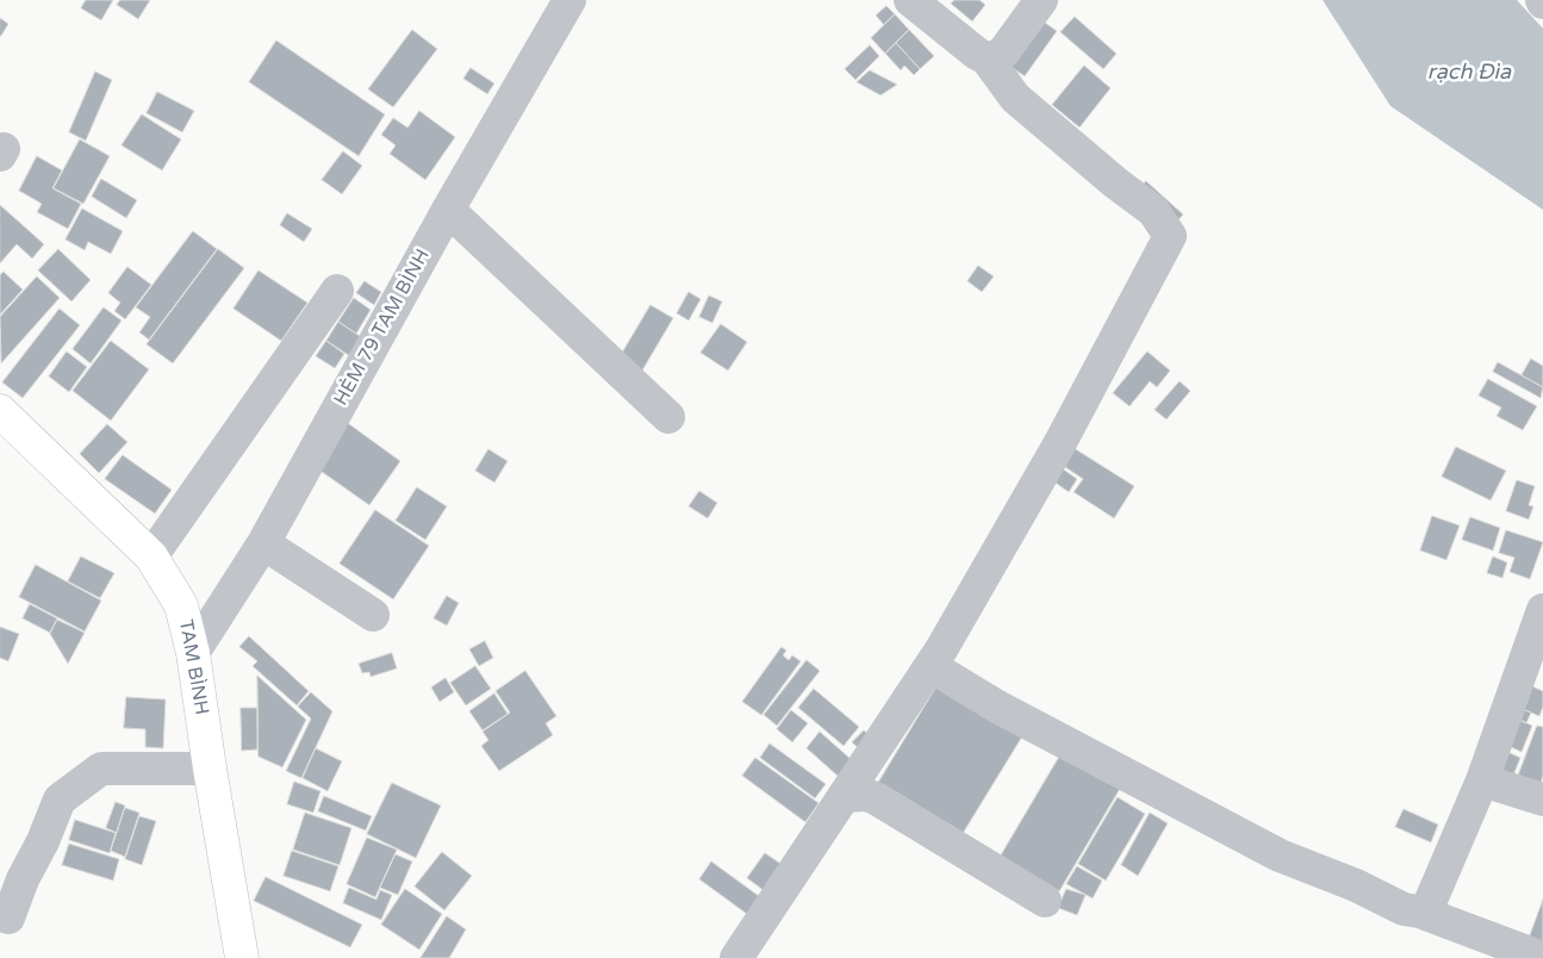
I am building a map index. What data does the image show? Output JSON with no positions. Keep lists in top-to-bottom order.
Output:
{
  "streets": {
    "main road": ["TAM BÌNH"],
    "street": ["HẺM 79 TAM BÌNH"]
  },
  "crossings": [
    ["HẺM 79 TAM BÌNH", "TAM BÌNH"]
  ],
  "water": ["rạch Đìa"]
}
